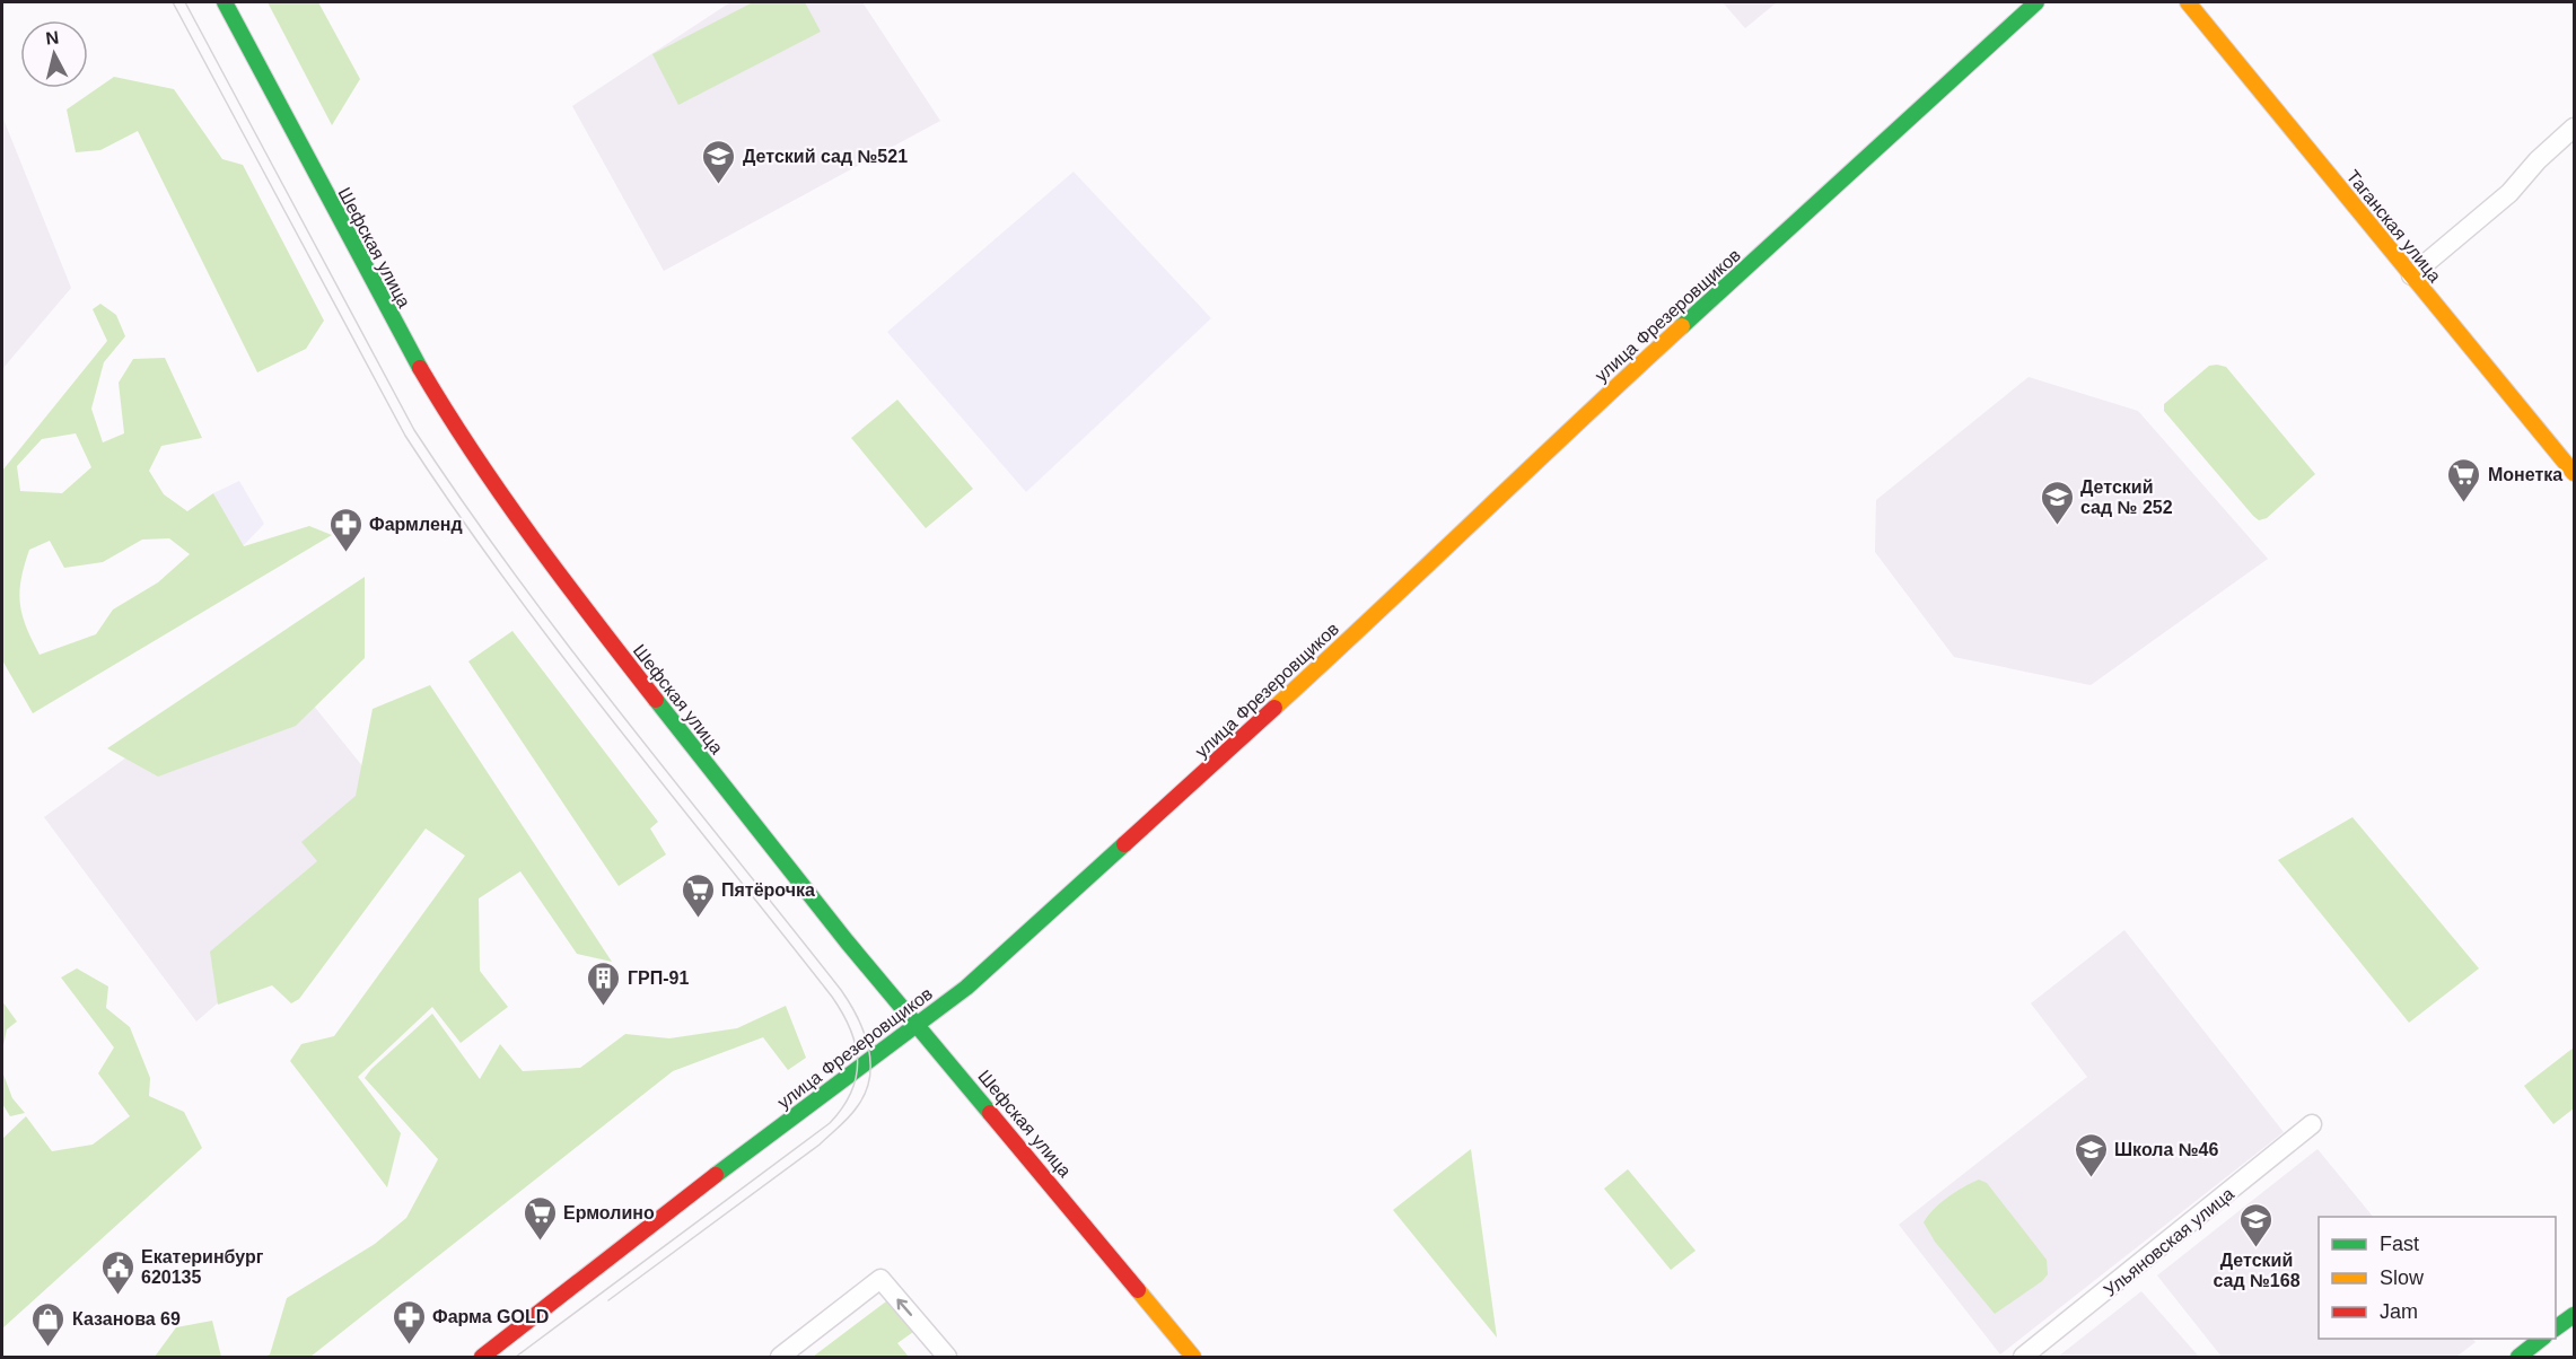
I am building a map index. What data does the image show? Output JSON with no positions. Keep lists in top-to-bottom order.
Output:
{
  "streets": {
    "main road": ["Таганская улица", "Шефская улица", "улица Фрезеровщиков"],
    "street": ["Ульяновская улица"]
  },
  "crossings": [
    ["Шефская улица", "улица Фрезеровщиков"]
  ],
  "places": {
    "school or university": [
      "Детский сад №521",
      "Детский сад № 252",
      "Школа №46",
      "Детский сад №168"
    ],
    "supermarket": ["Монетка", "Пятёрочка", "Ермолино"],
    "pharmacy": ["Фармленд", "Фарма GOLD"],
    "building": ["ГРП-91"],
    "public building": ["Екатеринбург 620135"],
    "shop": ["Казанова 69"]
  },
  "legend": ["Fast", "Slow", "Jam"],
  "north": "top"
}
